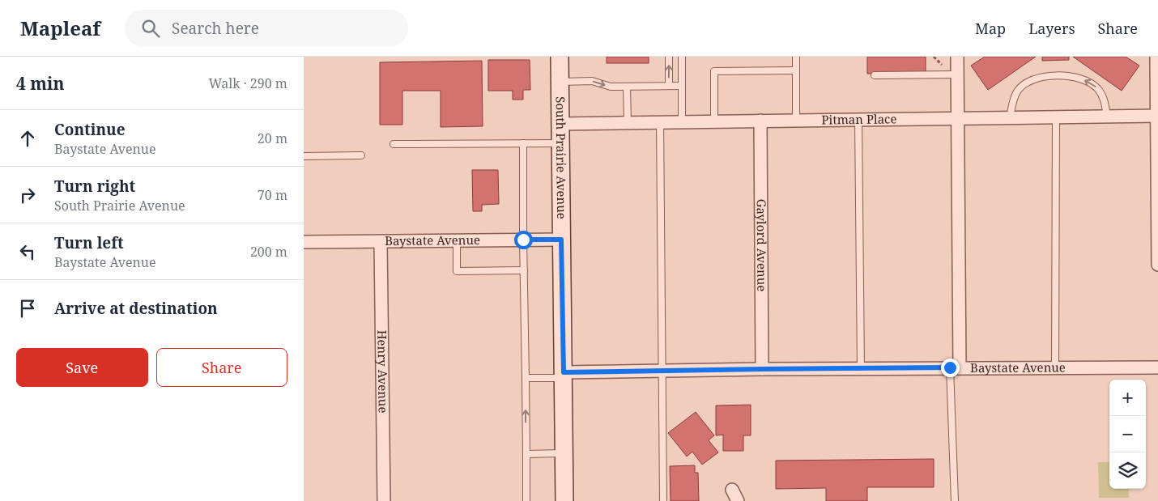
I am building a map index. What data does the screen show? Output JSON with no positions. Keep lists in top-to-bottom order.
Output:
{
  "streets": {
    "main road": ["South Prairie Avenue"],
    "street": [
      "Pitman Place",
      "Baystate Avenue",
      "Gaylord Avenue",
      "Henry Avenue"
    ]
  },
  "crossings": [
    ["Pitman Place", "South Prairie Avenue"],
    ["Pitman Place", "Gaylord Avenue"],
    ["South Prairie Avenue", "Baystate Avenue"],
    ["Baystate Avenue", "Gaylord Avenue"],
    ["Baystate Avenue", "Henry Avenue"]
  ],
  "page": {
    "header": "Mapleaf",
    "search": "Search here",
    "nav": ["Map", "Layers", "Share"],
    "heading": ["4 min", "Walk · 290 m"],
    "list": [
      ["Continue", "Baystate Avenue", "20 m"],
      ["Turn right", "South Prairie Avenue", "70 m"],
      ["Turn left", "Baystate Avenue", "200 m"],
      "Arrive at destination"
    ],
    "buttons": ["Save", "Share"],
    "map_buttons": ["+", "−"]
  }
}
